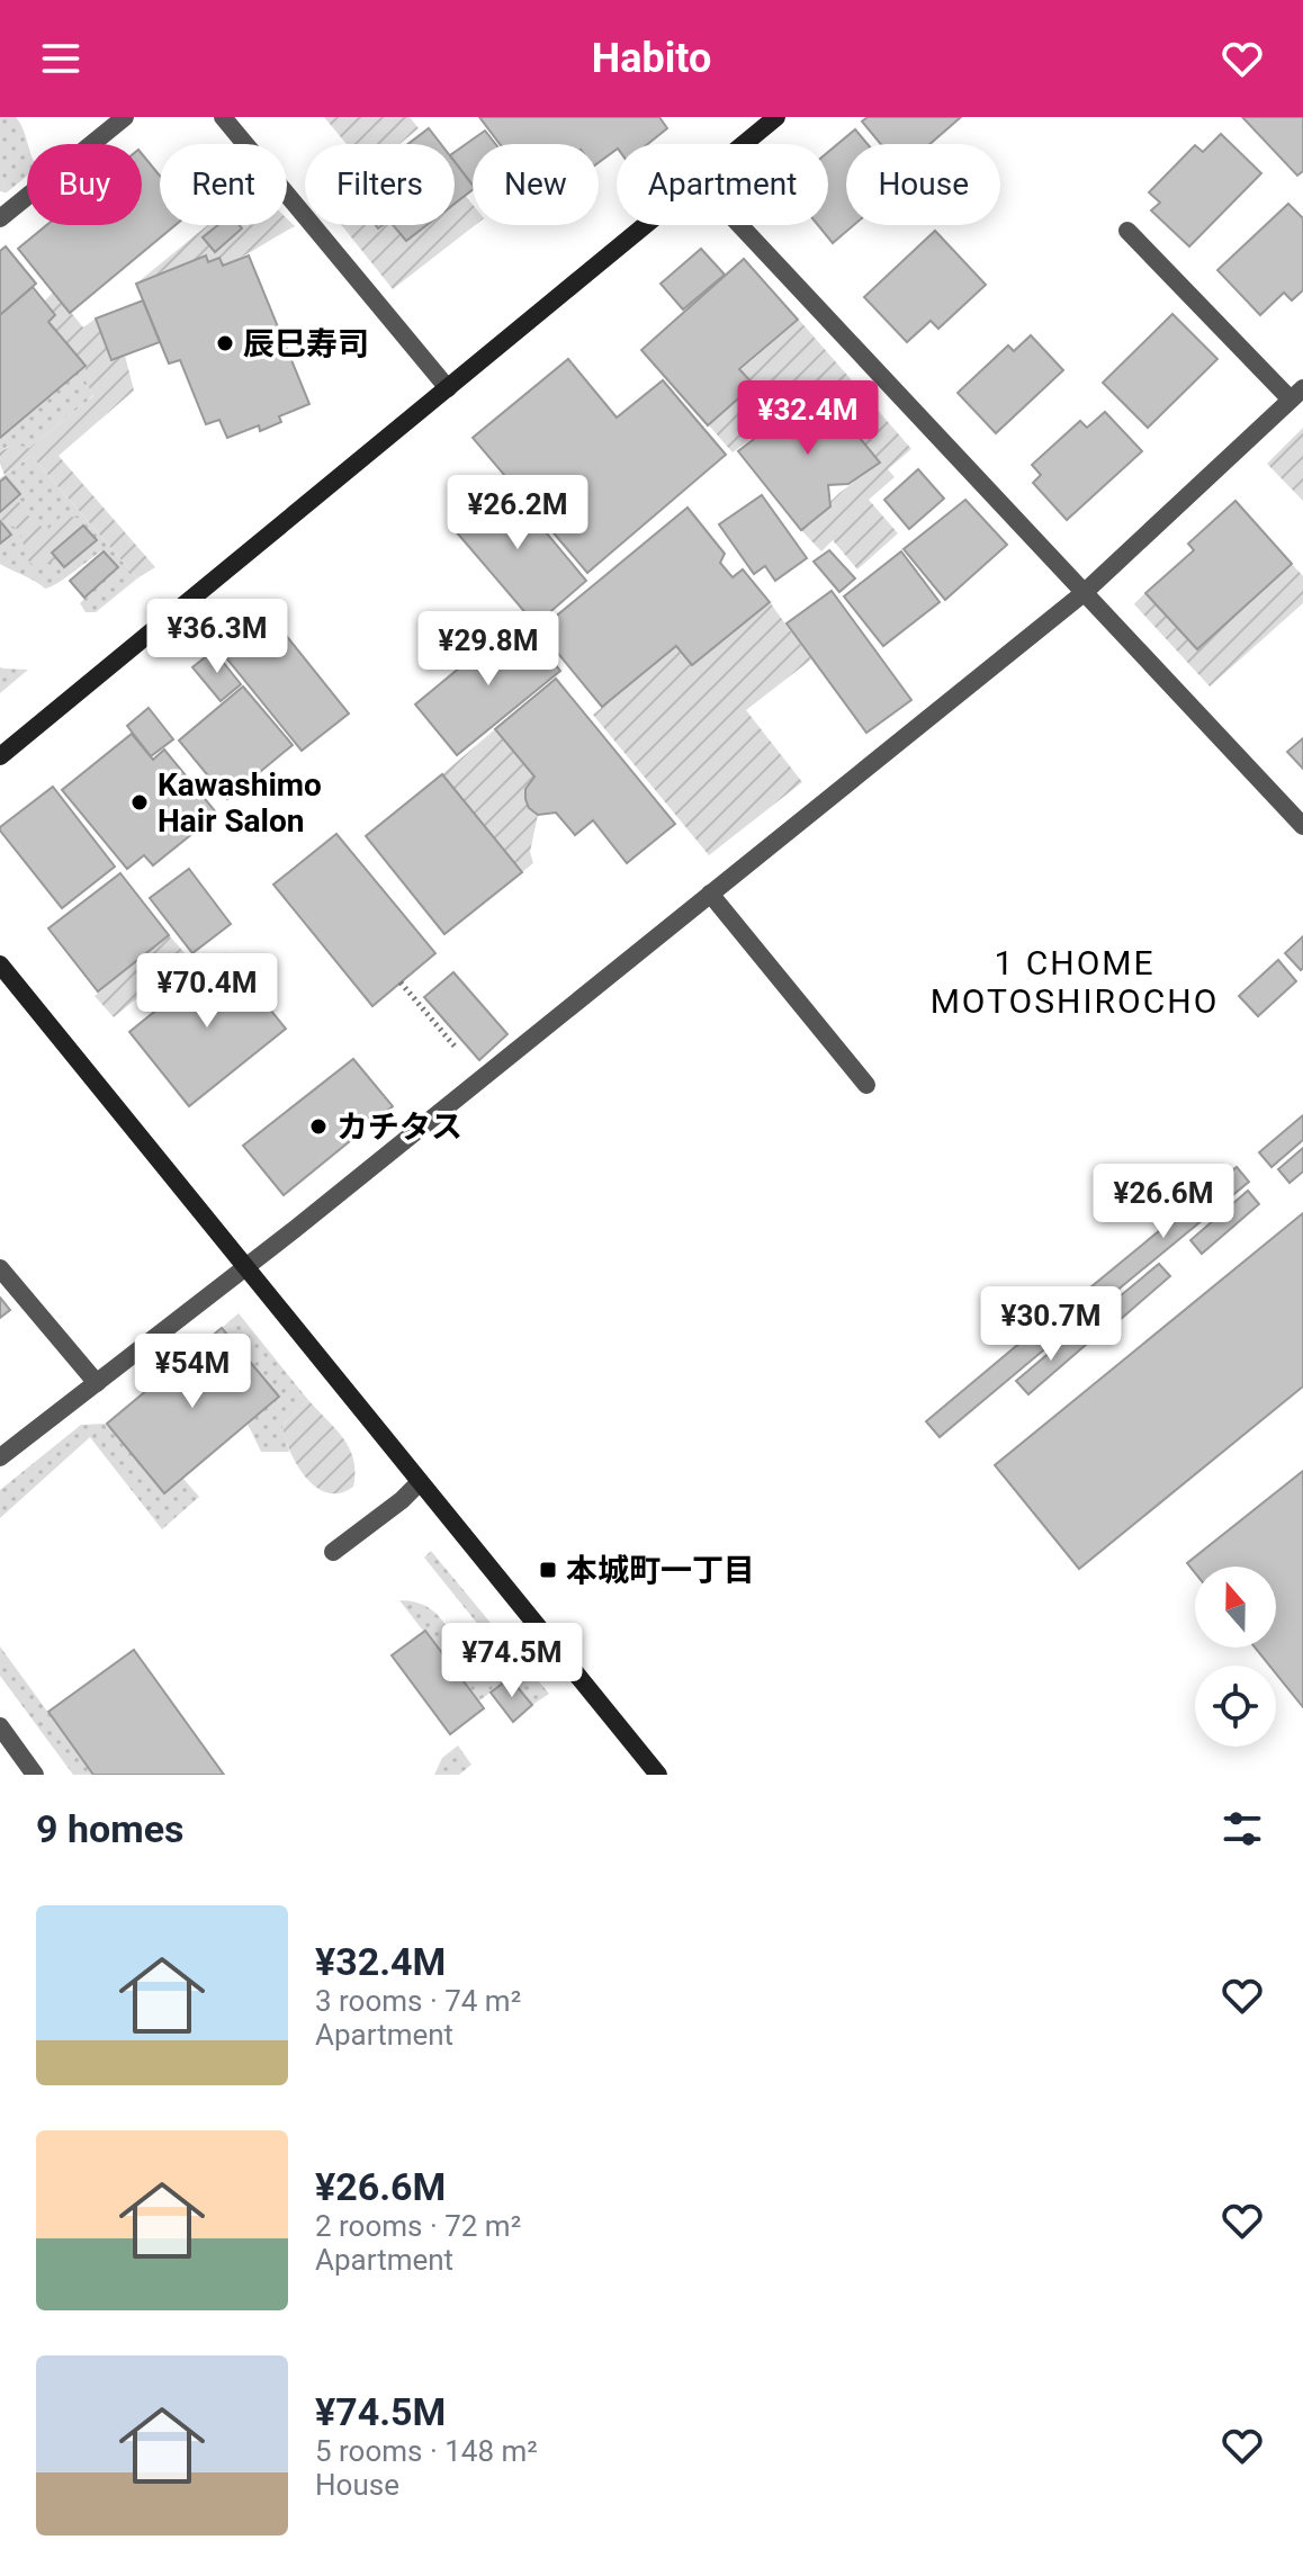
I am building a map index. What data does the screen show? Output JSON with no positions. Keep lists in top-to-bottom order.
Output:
{
  "districts": ["1 CHOME MOTOSHIROCHO"],
  "places": {
    "other": ["辰巳寿司", "Kawashimo Hair Salon", "カチタス"],
    "transit": ["本城町一丁目"]
  },
  "north": "top",
  "page": {
    "header": "Habito",
    "chip": [
      "Buy",
      "Rent",
      "Filters",
      "New",
      "Apartment",
      "House"
    ],
    "price": [
      "¥32.4M",
      "¥26.2M",
      "¥36.3M",
      "¥29.8M",
      "¥70.4M",
      "¥26.6M",
      "¥30.7M",
      "¥54M",
      "¥74.5M"
    ],
    "heading": "9 homes",
    "list": [
      {
        "name": "¥32.4M",
        "note": "3 rooms · 74 m² · Apartment"
      },
      {
        "name": "¥26.6M",
        "note": "2 rooms · 72 m² · Apartment"
      },
      {
        "name": "¥74.5M",
        "note": "5 rooms · 148 m² · House"
      }
    ]
  }
}
